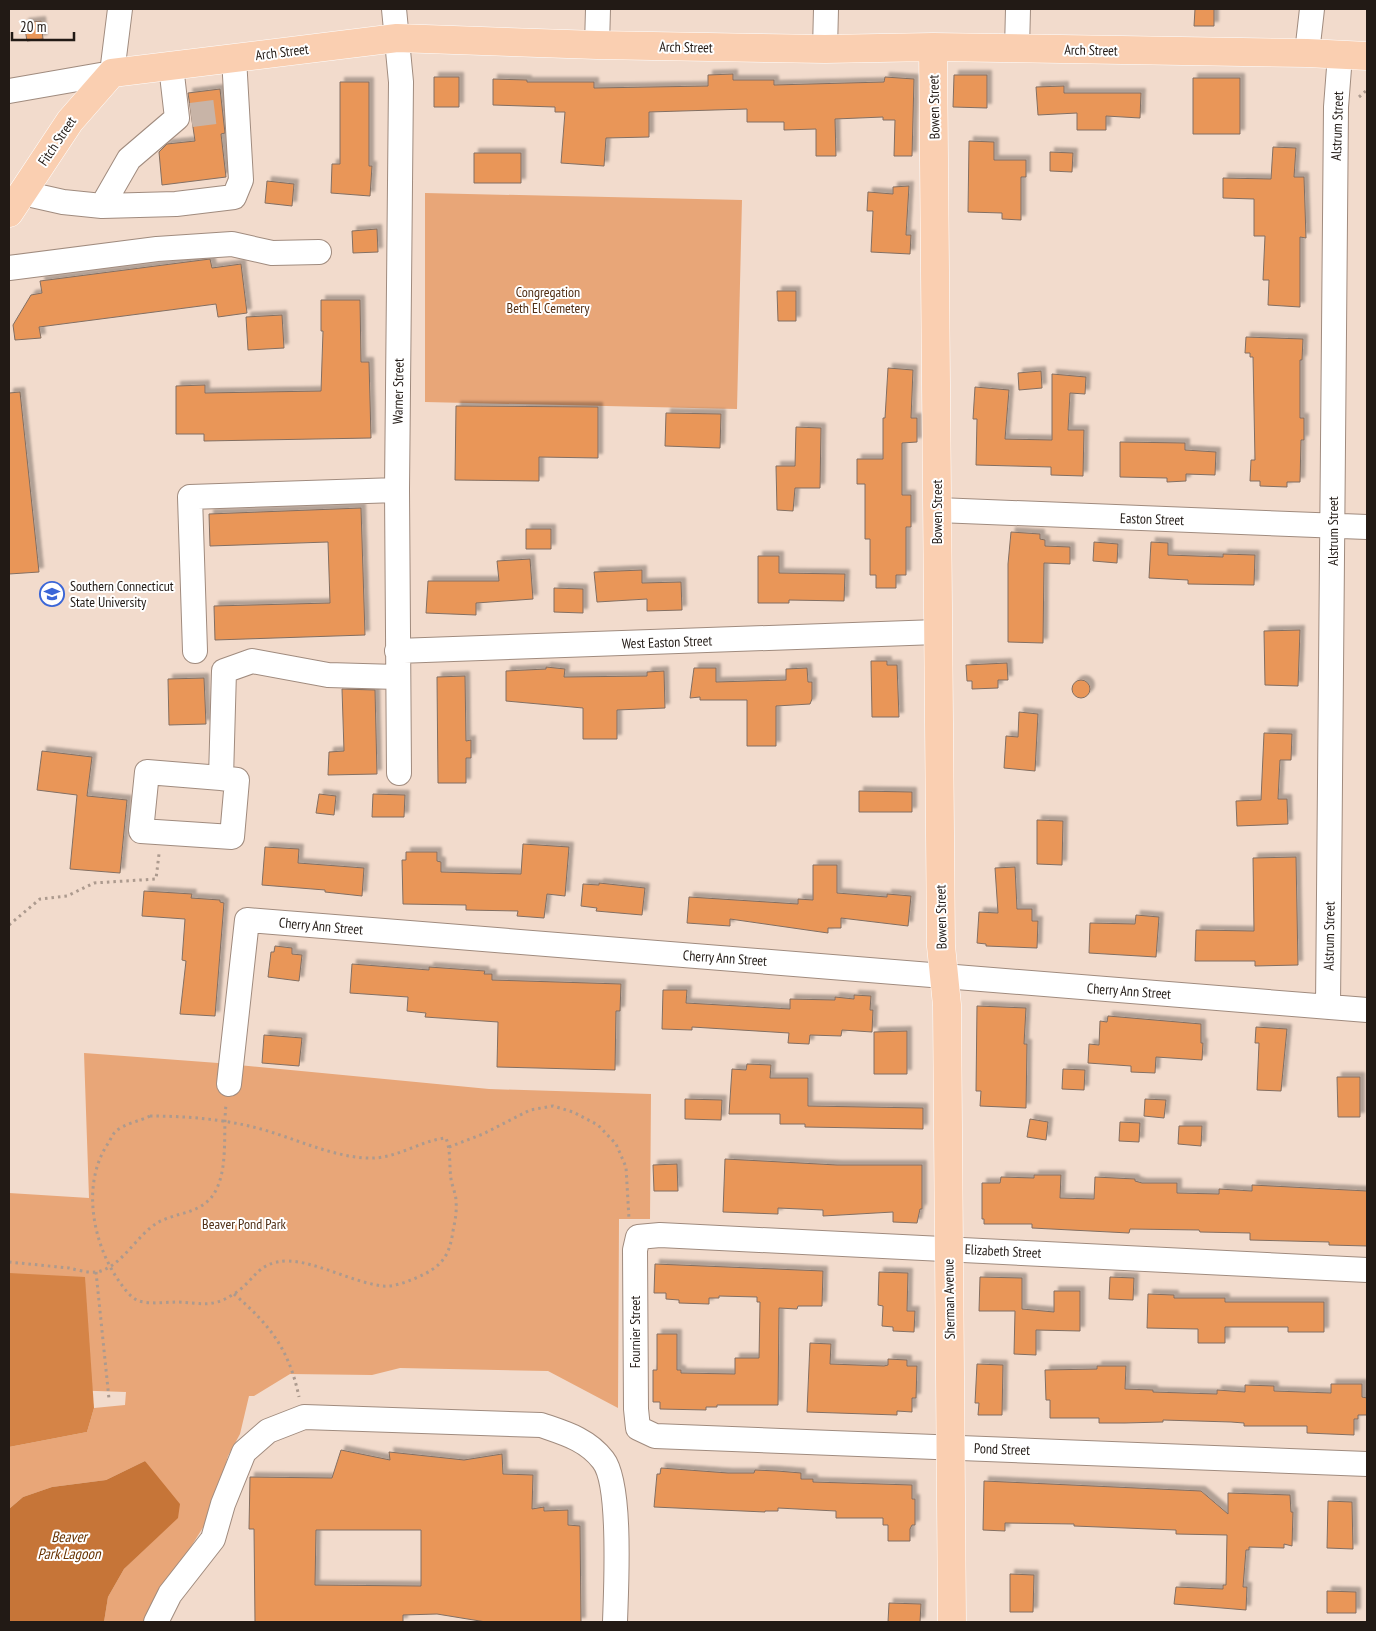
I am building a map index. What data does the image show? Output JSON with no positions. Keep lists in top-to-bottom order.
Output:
{
  "streets": {
    "main road": [
      "Arch Street",
      "Bowen Street",
      "Fitch Street",
      "Sherman Avenue"
    ],
    "street": [
      "Alstrum Street",
      "Warner Street",
      "Easton Street",
      "West Easton Street",
      "Cherry Ann Street",
      "Elizabeth Street",
      "Fournier Street",
      "Pond Street"
    ]
  },
  "crossings": [
    ["Arch Street", "Bowen Street"],
    ["Arch Street", "Alstrum Street"],
    ["Arch Street", "Fitch Street"],
    ["Arch Street", "Warner Street"],
    ["Bowen Street", "Easton Street"],
    ["Bowen Street", "West Easton Street"],
    ["Bowen Street", "Cherry Ann Street"],
    ["Bowen Street", "Sherman Avenue"],
    ["Alstrum Street", "Easton Street"],
    ["Alstrum Street", "Cherry Ann Street"],
    ["Warner Street", "West Easton Street"],
    ["Cherry Ann Street", "Sherman Avenue"],
    ["Elizabeth Street", "Sherman Avenue"],
    ["Elizabeth Street", "Fournier Street"],
    ["Sherman Avenue", "Pond Street"],
    ["Fournier Street", "Pond Street"]
  ],
  "water": ["Beaver Park Lagoon"],
  "parks": ["Congregation Beth El Cemetery", "Beaver Pond Park"],
  "places": {
    "school or university": ["Southern Connecticut State University"]
  },
  "scale_bar": "20 m"
}
